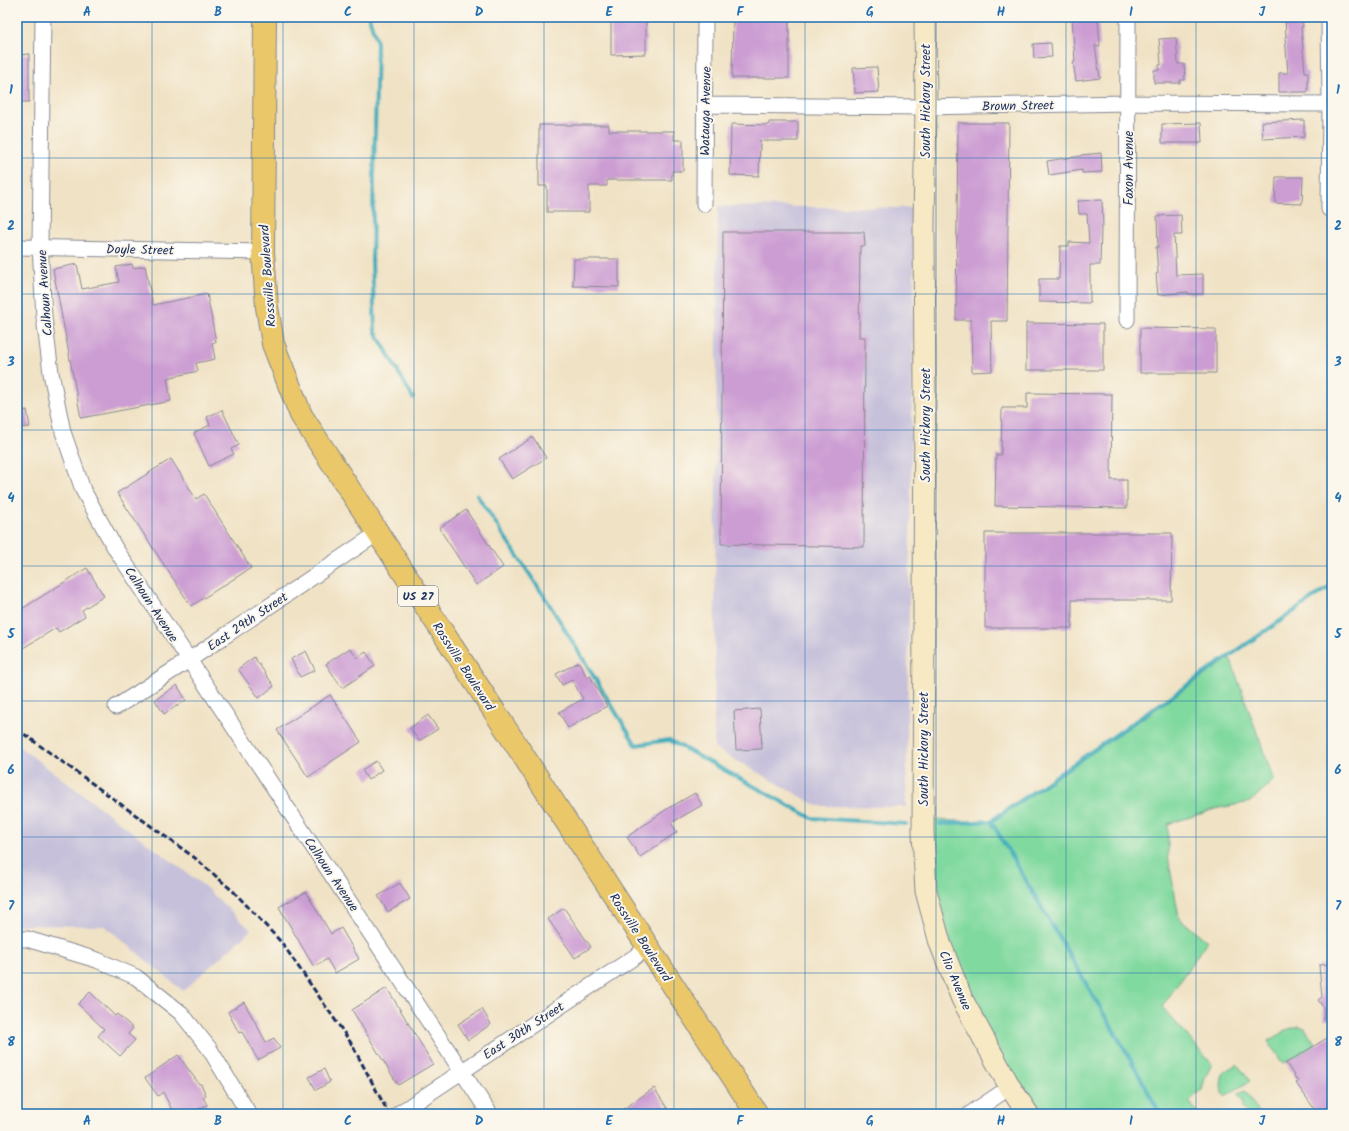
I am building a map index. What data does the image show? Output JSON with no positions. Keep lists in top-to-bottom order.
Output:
{
  "streets": {
    "highway": ["Rossville Boulevard", "US 27"],
    "street": [
      "South Hickory Street",
      "Brown Street",
      "Watauga Avenue",
      "Faxon Avenue",
      "Doyle Street",
      "Calhoun Avenue",
      "East 29th Street",
      "Clio Avenue",
      "East 30th Street"
    ]
  },
  "crossings": [
    ["South Hickory Street", "Brown Street"],
    ["South Hickory Street", "Clio Avenue"],
    ["Brown Street", "Watauga Avenue"],
    ["Brown Street", "Faxon Avenue"],
    ["Doyle Street", "Rossville Boulevard"],
    ["Doyle Street", "Calhoun Avenue"],
    ["Rossville Boulevard", "East 29th Street"],
    ["Rossville Boulevard", "East 30th Street"],
    ["Calhoun Avenue", "East 29th Street"],
    ["Calhoun Avenue", "East 30th Street"]
  ],
  "grid": {
    "columns": [
      "A",
      "B",
      "C",
      "D",
      "E",
      "F",
      "G",
      "H",
      "I",
      "J"
    ],
    "rows": [
      "1",
      "2",
      "3",
      "4",
      "5",
      "6",
      "7",
      "8"
    ]
  }
}
